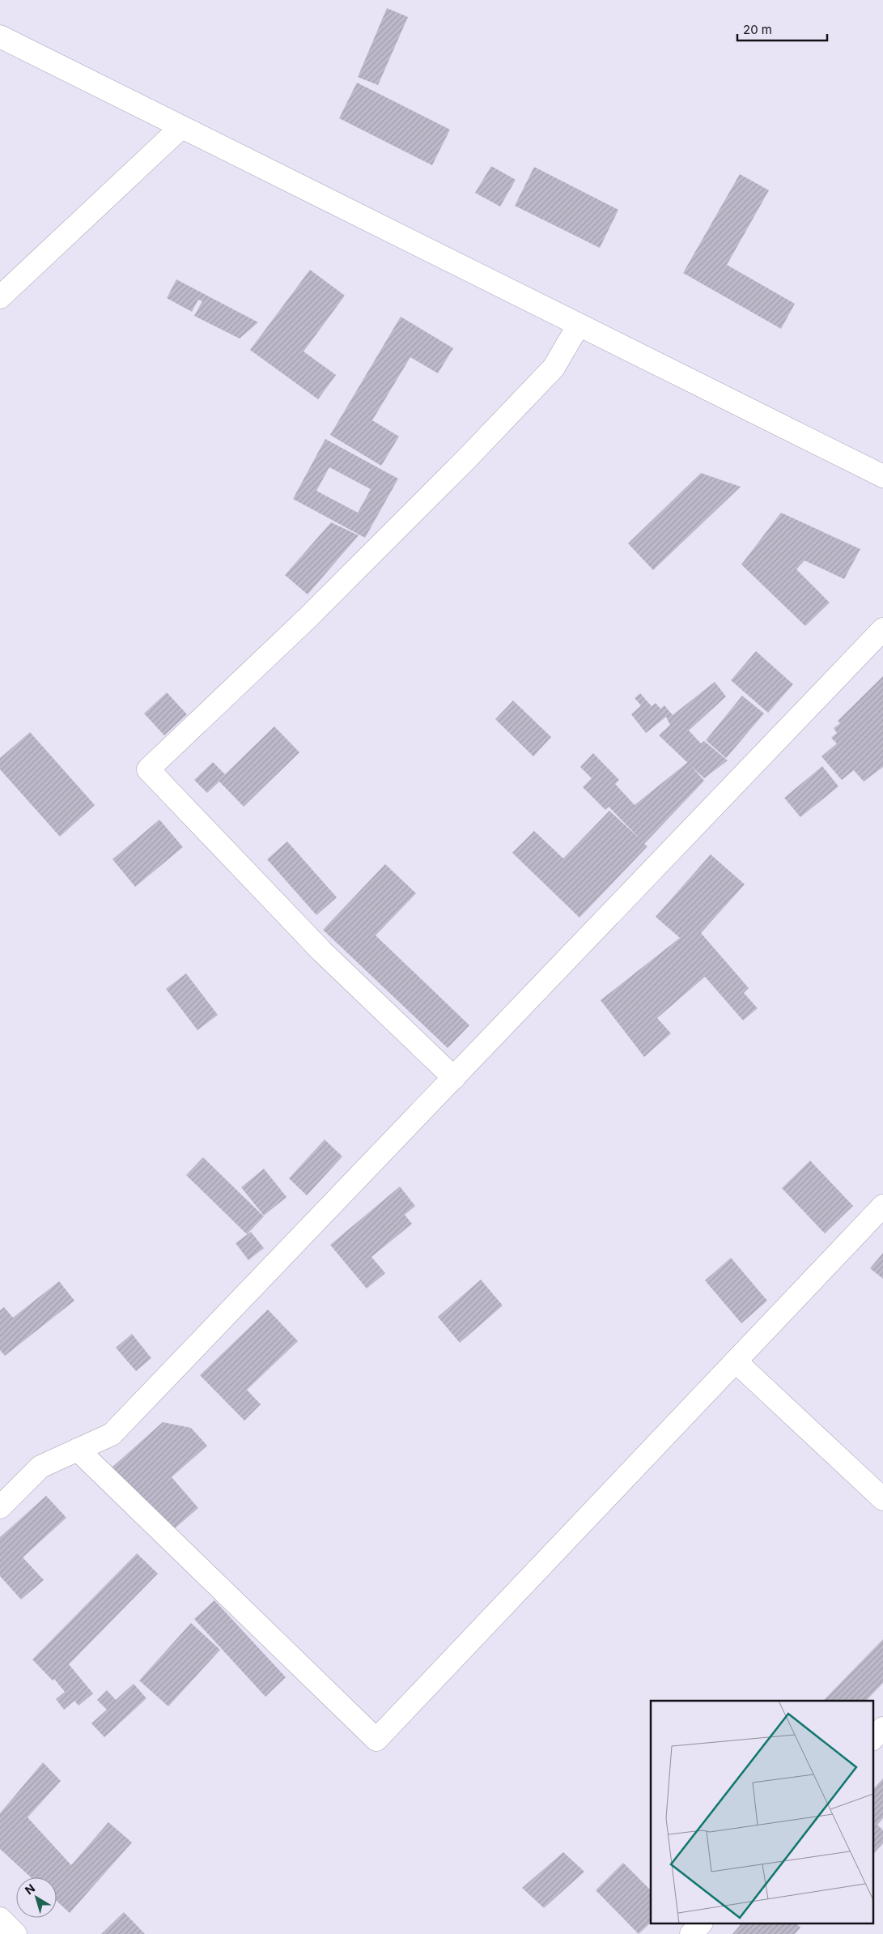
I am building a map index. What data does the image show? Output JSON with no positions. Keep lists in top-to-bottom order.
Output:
{
  "scale_bar": "20 m",
  "north": "top left"
}
